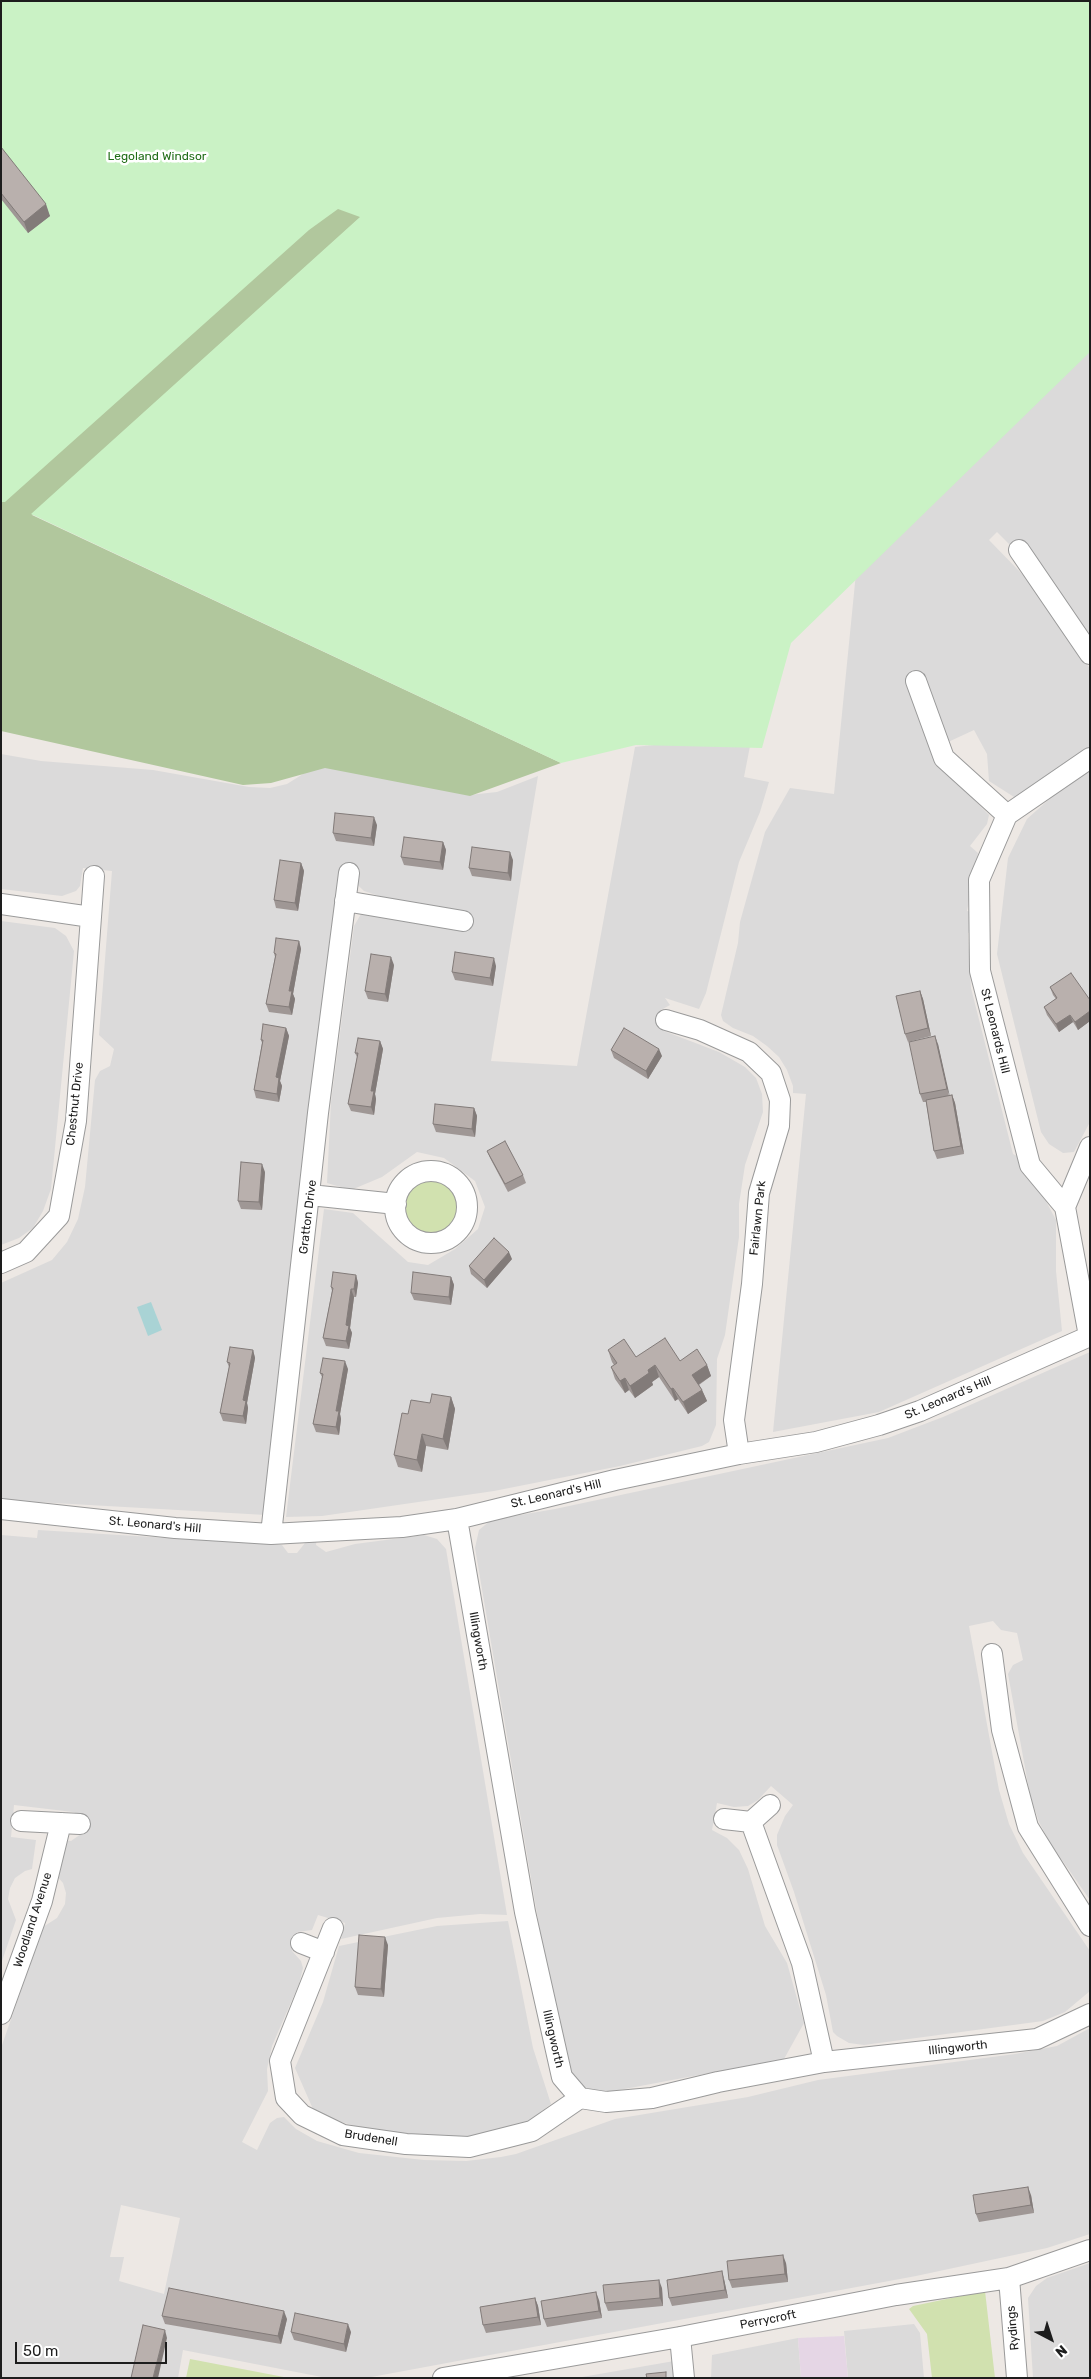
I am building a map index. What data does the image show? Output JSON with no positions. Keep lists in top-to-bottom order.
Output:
{
  "streets": {
    "street": [
      "St Leonards Hill",
      "Chestnut Drive",
      "Gratton Drive",
      "Fairlawn Park",
      "St. Leonard's Hill",
      "Illingworth",
      "Woodland Avenue",
      "Brudenell",
      "Perrycroft",
      "Rydings"
    ]
  },
  "crossings": [
    ["St Leonards Hill", "St. Leonard's Hill"],
    ["Gratton Drive", "St. Leonard's Hill"],
    ["Fairlawn Park", "St. Leonard's Hill"],
    ["St. Leonard's Hill", "Illingworth"],
    ["Illingworth", "Brudenell"],
    ["Perrycroft", "Rydings"]
  ],
  "parks": ["Legoland Windsor"],
  "scale_bar": "50 m",
  "north": "bottom right"
}
